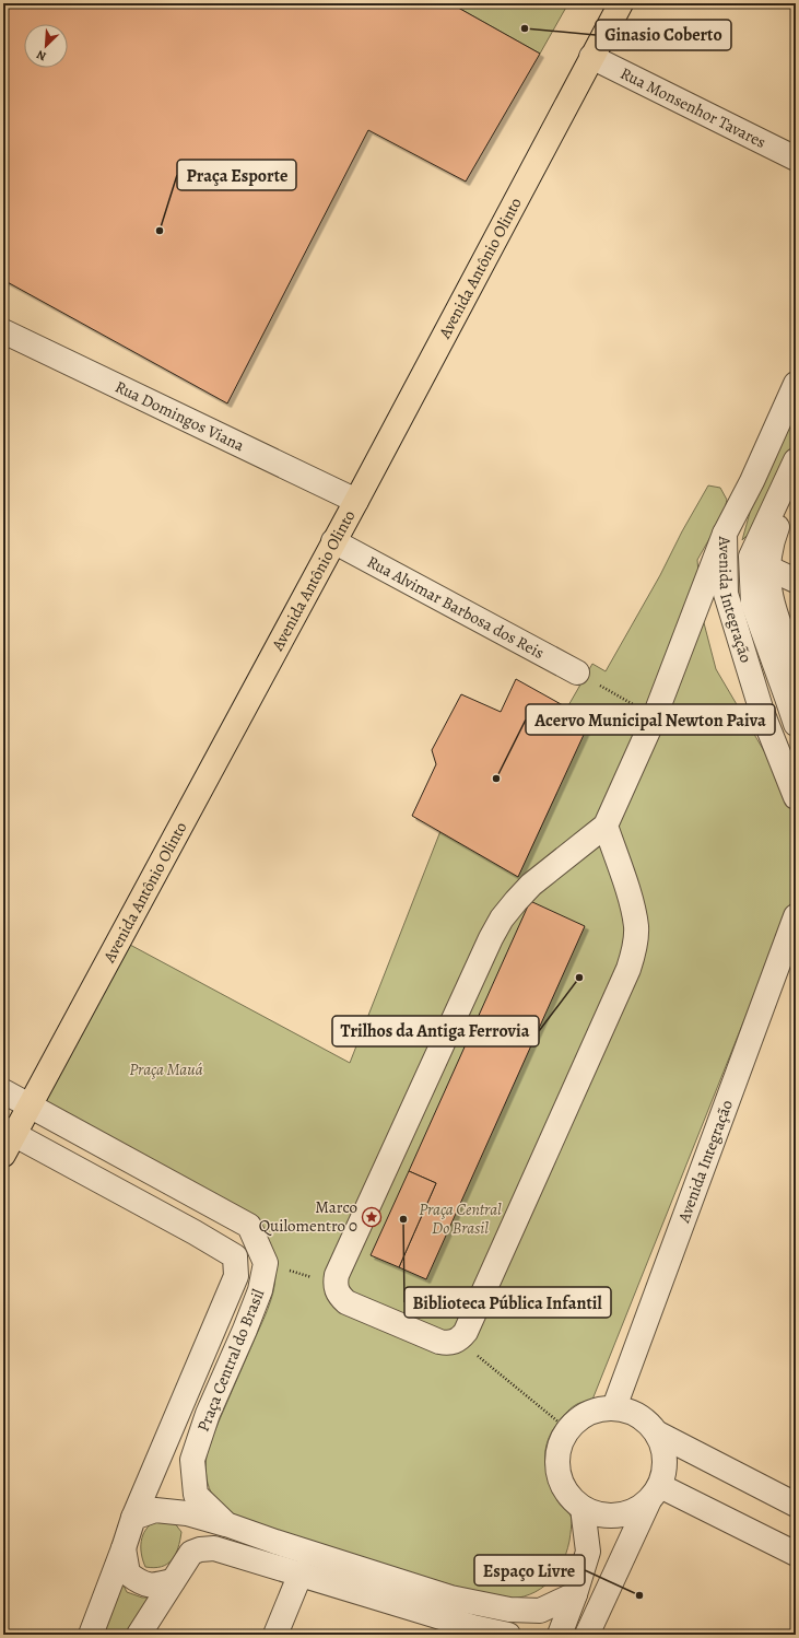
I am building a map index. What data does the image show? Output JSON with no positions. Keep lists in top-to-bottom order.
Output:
{
  "streets": {
    "main road": ["Avenida Antônio Olinto"],
    "street": [
      "Rua Monsenhor Tavares",
      "Rua Domingos Viana",
      "Avenida Integração",
      "Rua Alvimar Barbosa dos Reis",
      "Praça Central do Brasil"
    ]
  },
  "crossings": [
    ["Rua Monsenhor Tavares", "Avenida Antônio Olinto"],
    ["Avenida Antônio Olinto", "Rua Domingos Viana"],
    ["Avenida Antônio Olinto", "Rua Alvimar Barbosa dos Reis"],
    ["Avenida Antônio Olinto", "Praça Central do Brasil"]
  ],
  "parks": ["Praça Mauá", "Praça Central Do Brasil"],
  "places": {
    "other": [
      "Ginasio Coberto",
      "Praça Esporte",
      "Acervo Municipal Newton Paiva",
      "Trilhos da Antiga Ferrovia",
      "Biblioteca Pública Infantil",
      "Espaço Livre"
    ],
    "place": ["Marco Quilomentro 0"]
  },
  "north": "bottom left"
}
